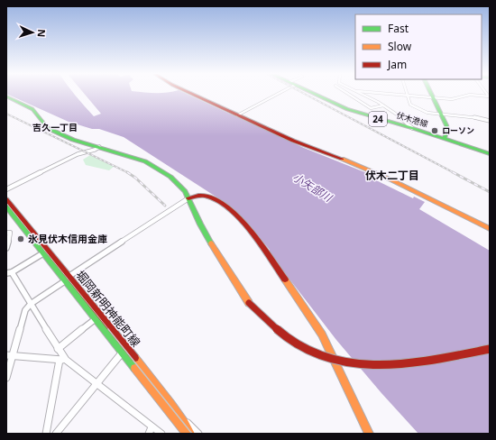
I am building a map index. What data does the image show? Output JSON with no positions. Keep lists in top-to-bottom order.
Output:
{
  "streets": {
    "main road": ["24", "伏木港線", "堀岡新明神能町線"]
  },
  "districts": ["吉久一丁目", "伏木二丁目"],
  "water": ["小矢部川"],
  "places": ["ローソン", "氷見伏木信用金庫"],
  "legend": ["Fast", "Slow", "Jam"],
  "north": "right"
}
